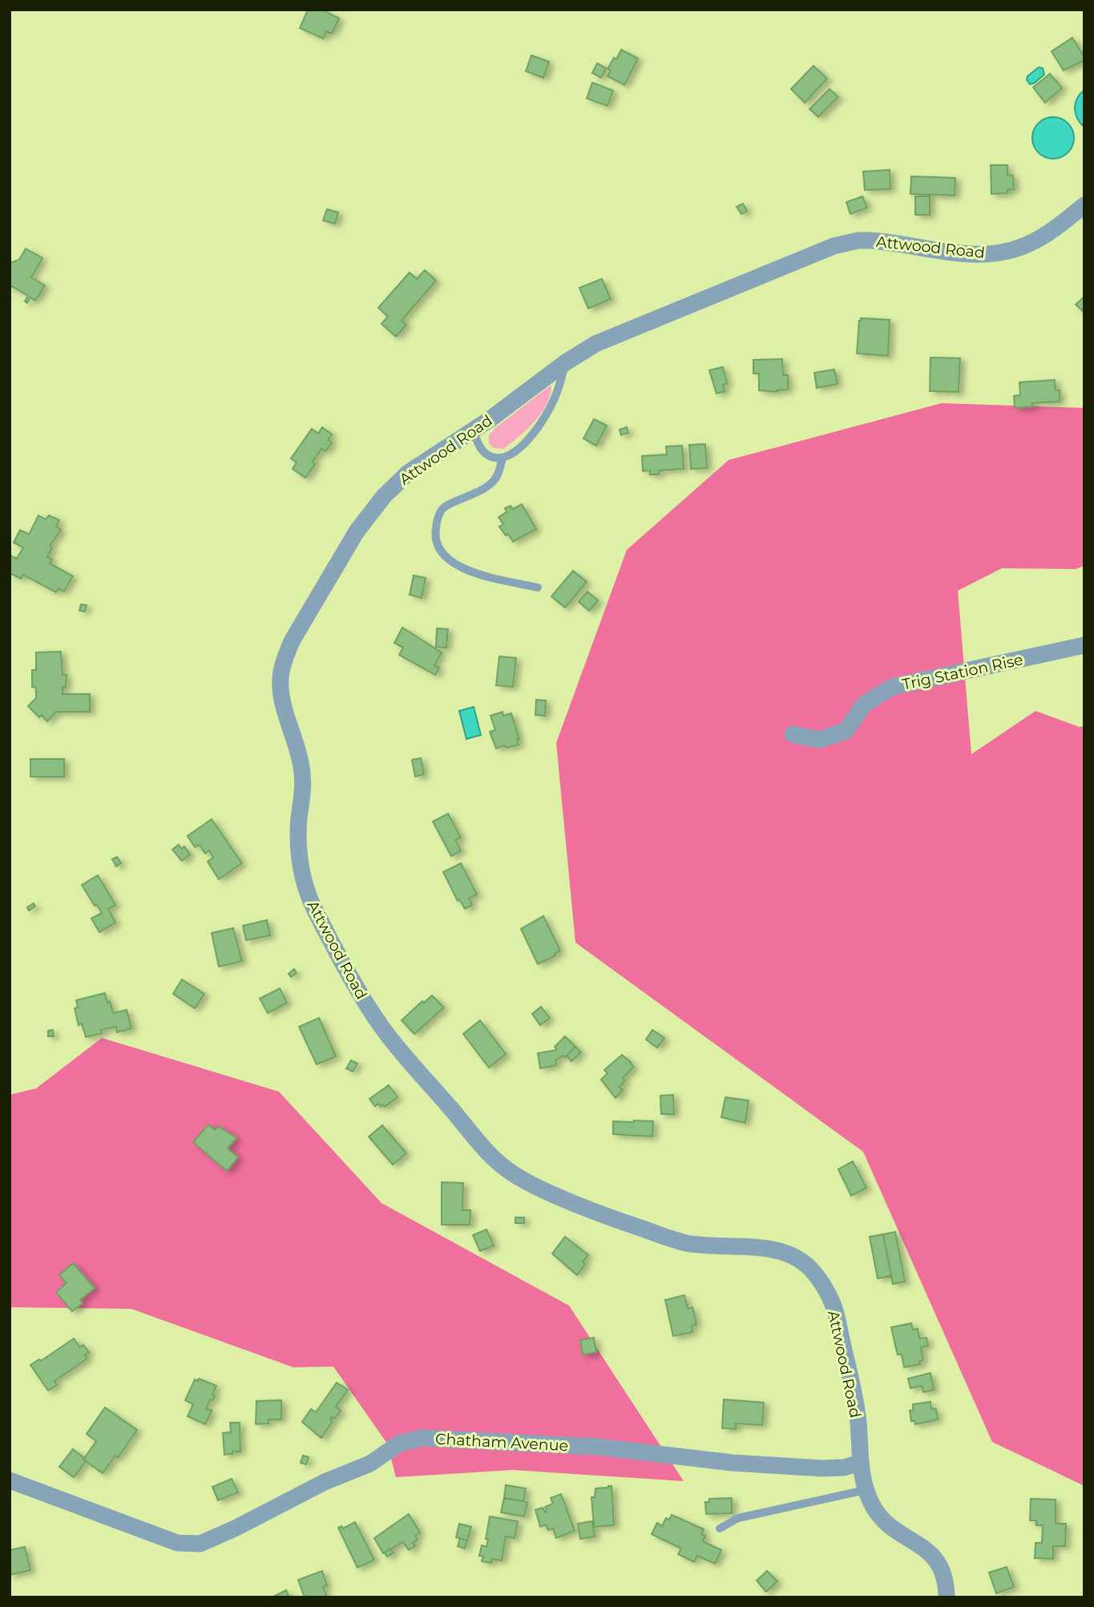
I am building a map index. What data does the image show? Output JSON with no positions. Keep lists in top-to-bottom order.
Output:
{
  "streets": {
    "street": ["Attwood Road", "Trig Station Rise", "Chatham Avenue"]
  },
  "crossings": [
    ["Attwood Road", "Chatham Avenue"]
  ]
}
